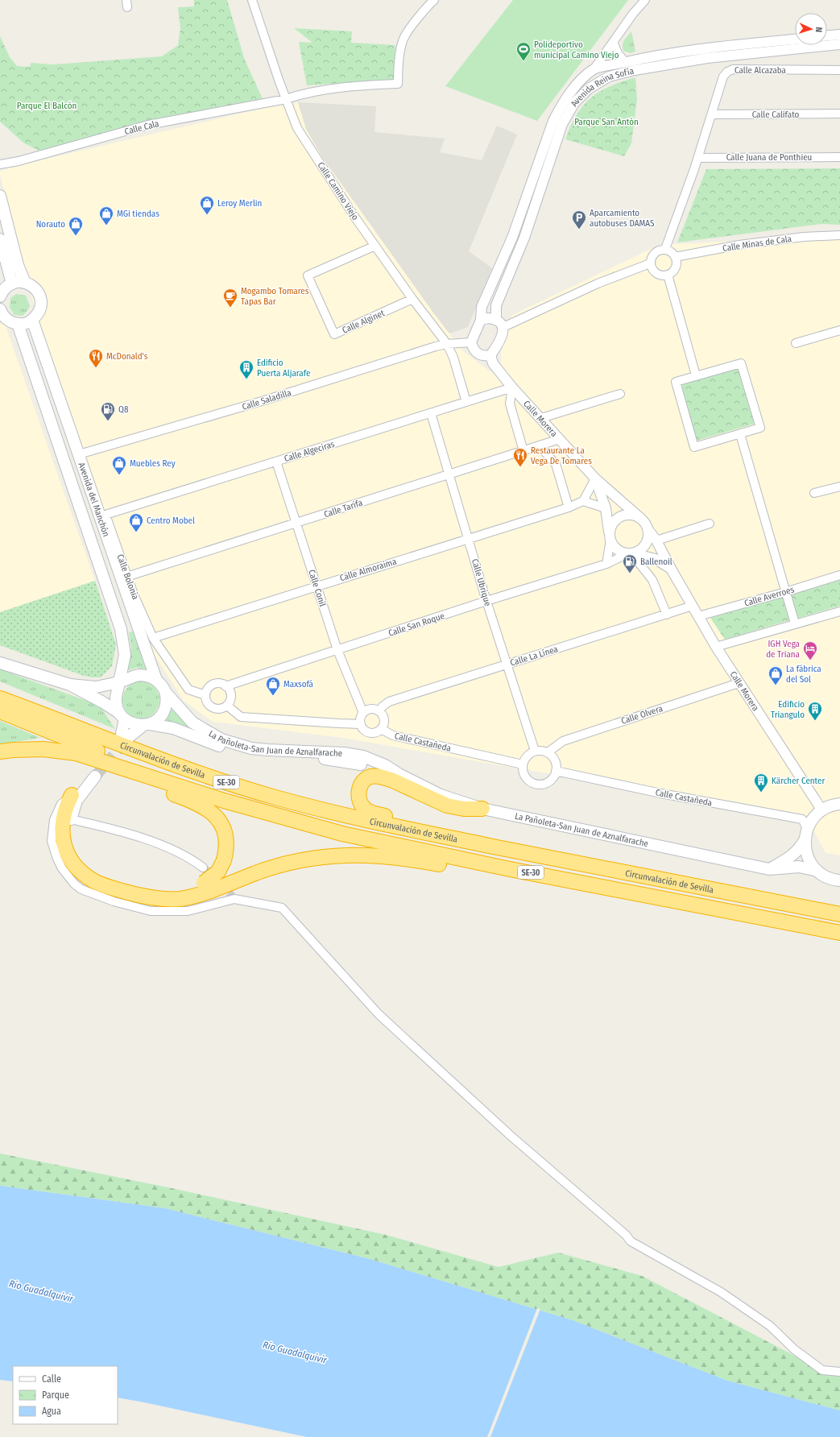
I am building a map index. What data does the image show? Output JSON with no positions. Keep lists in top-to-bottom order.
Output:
{
  "streets": {
    "highway": ["Circunvalación de Sevilla", "SE-30"],
    "main road": ["Avenida del Manchón", "La Pañoleta-San Juan de Aznalfarache"],
    "street": [
      "Calle Alcazaba",
      "Avenida Reina Sofía",
      "Calle Califato",
      "Calle Cala",
      "Calle Juana de Ponthieu",
      "Calle Camino Viejo",
      "Calle Minas de Cala",
      "Calle Alginet",
      "Calle Saladilla",
      "Calle Morera",
      "Calle Algeciras",
      "Calle Tarifa",
      "Calle Almoraima",
      "Calle Bolonia",
      "Calle Ubrique",
      "Calle Conil",
      "Calle Averroes",
      "Calle San Roque",
      "Calle La Línea",
      "Calle Olvera",
      "Calle Castañeda"
    ]
  },
  "crossings": [
    ["Calle Alcazaba", "Calle Califato"],
    ["Calle Alcazaba", "Calle Juana de Ponthieu"],
    ["Calle Alcazaba", "Calle Minas de Cala"],
    ["Avenida Reina Sofía", "Calle Morera"],
    ["Calle Cala", "Calle Camino Viejo"],
    ["Calle Camino Viejo", "Calle Alginet"],
    ["Calle Camino Viejo", "Calle Saladilla"],
    ["Calle Camino Viejo", "Calle Algeciras"],
    ["Calle Saladilla", "Avenida del Manchón"],
    ["Calle Morera", "Calle Algeciras"],
    ["Calle Morera", "Calle Tarifa"],
    ["Calle Morera", "Calle Averroes"],
    ["Calle Morera", "Calle San Roque"],
    ["Calle Morera", "Calle La Línea"],
    ["Calle Morera", "Calle Olvera"],
    ["Calle Algeciras", "Calle Bolonia"],
    ["Calle Algeciras", "Calle Ubrique"],
    ["Calle Algeciras", "Calle Conil"],
    ["Avenida del Manchón", "La Pañoleta-San Juan de Aznalfarache"],
    ["Calle Tarifa", "Calle Bolonia"],
    ["Calle Tarifa", "Calle Ubrique"],
    ["Calle Tarifa", "Calle Conil"],
    ["Calle Almoraima", "Calle Bolonia"],
    ["Calle Almoraima", "Calle Ubrique"],
    ["Calle Almoraima", "Calle Conil"],
    ["Calle Ubrique", "Calle San Roque"],
    ["Calle Ubrique", "Calle La Línea"],
    ["Calle Ubrique", "Calle Olvera"],
    ["Calle Ubrique", "Calle Castañeda"],
    ["Calle Conil", "Calle San Roque"],
    ["Calle Conil", "Calle La Línea"],
    ["Calle Conil", "Calle Castañeda"],
    ["Calle La Línea", "Calle Castañeda"],
    ["Calle Olvera", "Calle Castañeda"]
  ],
  "water": ["Río Guadalquivir"],
  "parks": ["Parque El Balcón", "Parque San Antón"],
  "places": {
    "sports": ["Polideportivo municipal Camino Viejo"],
    "shop": [
      "Leroy Merlin",
      "MGi tiendas",
      "Norauto",
      "Muebles Rey",
      "Centro Mobel",
      "La fábrica del Sol",
      "Maxsofá"
    ],
    "parking": ["Aparcamiento autobuses DAMAS"],
    "cafe": ["Mogambo Tomares Tapas Bar"],
    "restaurant": ["McDonald's", "Restaurante La Vega De Tomares"],
    "building": ["Edificio Puerta Aljarafe", "Edificio Triangulo", "Kärcher Center"],
    "fuel station": ["Q8", "Ballenoil"],
    "hotel": ["IGH Vega de Triana"]
  },
  "legend": ["Calle", "Parque", "Agua"],
  "north": "right"
}
